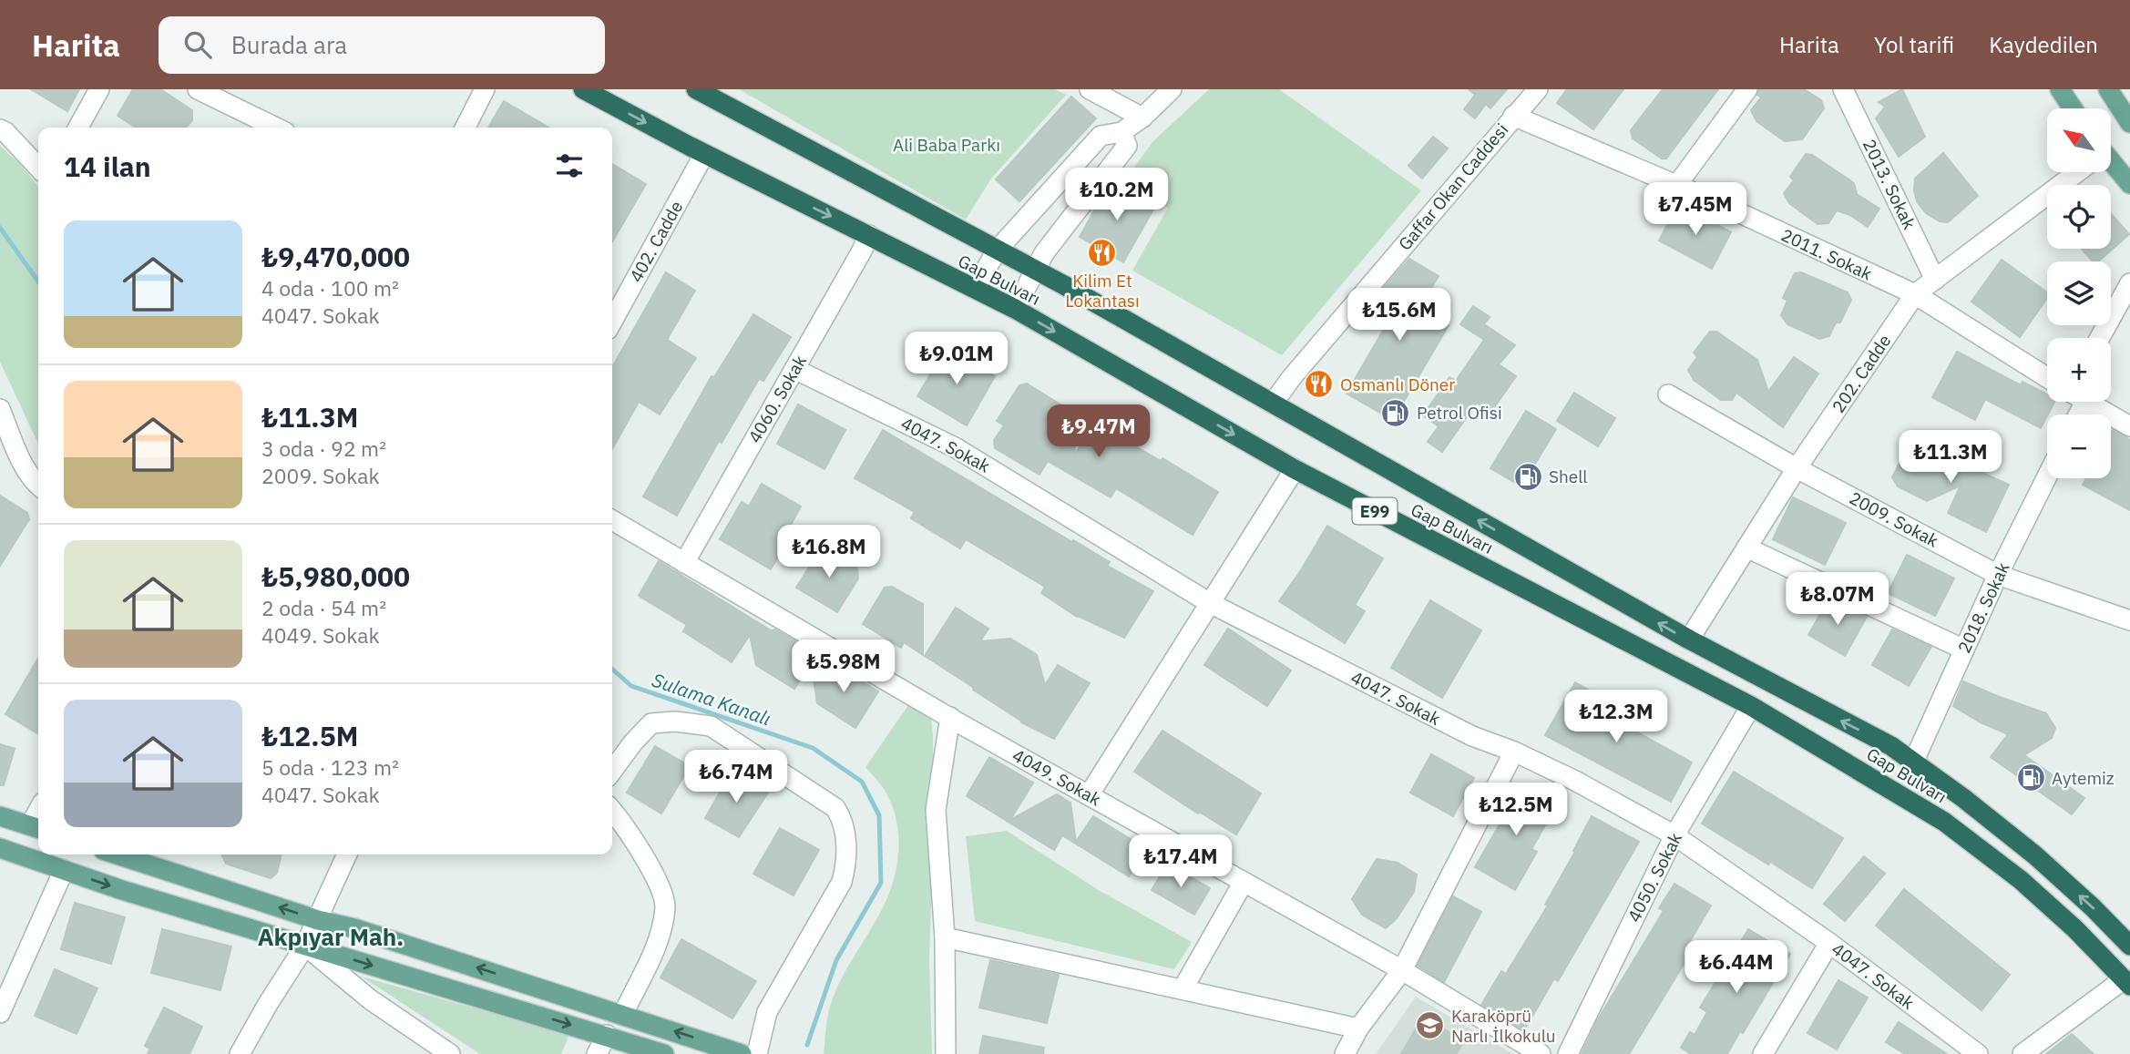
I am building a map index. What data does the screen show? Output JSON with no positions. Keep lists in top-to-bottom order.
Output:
{
  "streets": {
    "highway": ["Gap Bulvarı", "E99"],
    "street": [
      "2013. Sokak",
      "Gaffar Okan Caddesi",
      "402. Cadde",
      "2011. Sokak",
      "202. Cadde",
      "4060. Sokak",
      "4047. Sokak",
      "2009. Sokak",
      "2018. Sokak",
      "4049. Sokak",
      "4050. Sokak"
    ]
  },
  "crossings": [
    ["2013. Sokak", "202. Cadde"],
    ["Gaffar Okan Caddesi", "2011. Sokak"],
    ["Gaffar Okan Caddesi", "Gap Bulvarı"],
    ["402. Cadde", "Gap Bulvarı"],
    ["2011. Sokak", "202. Cadde"],
    ["Gap Bulvarı", "202. Cadde"],
    ["Gap Bulvarı", "4060. Sokak"],
    ["Gap Bulvarı", "2018. Sokak"],
    ["Gap Bulvarı", "4050. Sokak"],
    ["202. Cadde", "2009. Sokak"],
    ["4060. Sokak", "4047. Sokak"],
    ["4060. Sokak", "4049. Sokak"],
    ["4047. Sokak", "4050. Sokak"],
    ["2009. Sokak", "2018. Sokak"]
  ],
  "districts": ["Akpıyar Mah."],
  "water": ["Sulama Kanalı"],
  "parks": ["Ali Baba Parkı"],
  "places": {
    "restaurant": ["Kilim Et Lokantası", "Osmanlı Döner"],
    "fuel station": ["Petrol Ofisi", "Shell", "Aytemiz"],
    "school or university": ["Karaköprü Narlı İlkokulu"]
  },
  "north": "top left",
  "page": {
    "header": "Harita",
    "search": "Burada ara",
    "nav": ["Harita", "Yol tarifi", "Kaydedilen"],
    "map_buttons": ["+", "−"],
    "heading": "14 ilan",
    "price": [
      "₺10.2M",
      "₺7.45M",
      "₺15.6M",
      "₺9.01M",
      "₺9.47M",
      "₺11.3M",
      "₺16.8M",
      "₺8.07M",
      "₺5.98M",
      "₺12.3M",
      "₺6.74M",
      "₺12.5M",
      "₺17.4M",
      "₺6.44M"
    ],
    "list": [
      {
        "name": "₺9,470,000",
        "note": "4 oda · 100 m² · 4047. Sokak"
      },
      {
        "name": "₺11.3M",
        "note": "3 oda · 92 m² · 2009. Sokak"
      },
      {
        "name": "₺5,980,000",
        "note": "2 oda · 54 m² · 4049. Sokak"
      },
      {
        "name": "₺12.5M",
        "note": "5 oda · 123 m² · 4047. Sokak"
      }
    ]
  }
}
